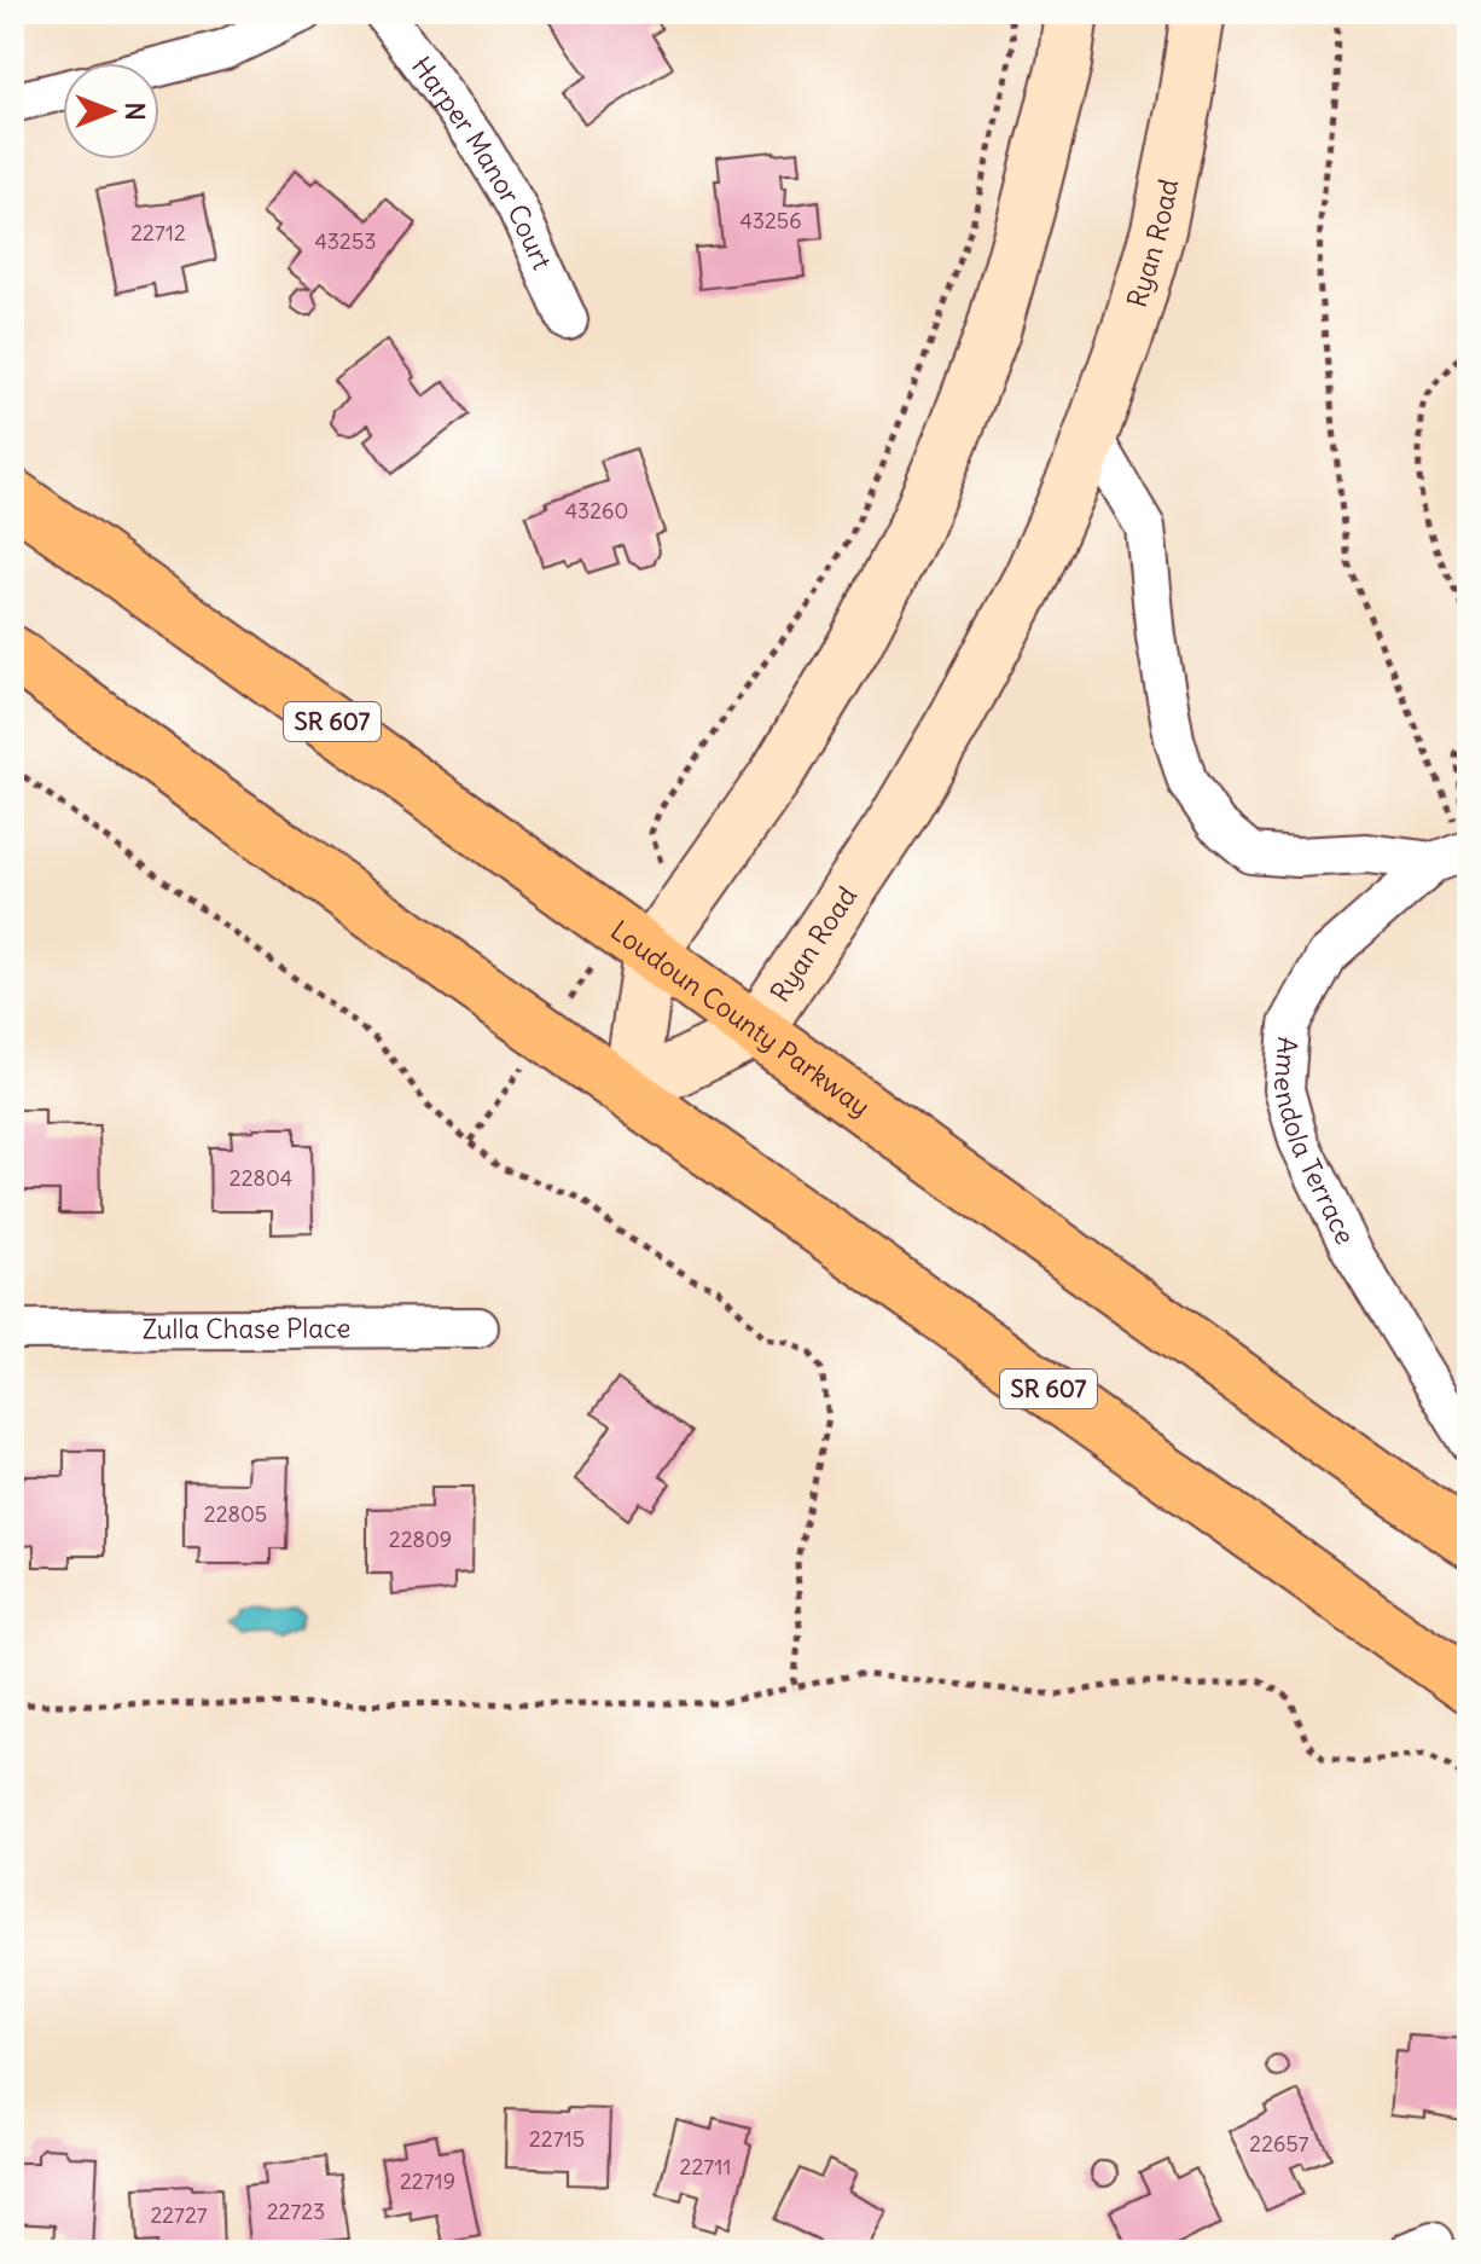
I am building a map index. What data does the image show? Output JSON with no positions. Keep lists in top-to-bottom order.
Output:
{
  "streets": {
    "main road": ["Ryan Road", "SR 607", "Loudoun County Parkway"],
    "street": ["Harper Manor Court", "Amendola Terrace", "Zulla Chase Place"]
  },
  "crossings": [
    ["Ryan Road", "SR 607"],
    ["Ryan Road", "Loudoun County Parkway"]
  ],
  "house_numbers": [
    "43256",
    "22712",
    "43253",
    "43260",
    "22804",
    "22805",
    "22809",
    "22715",
    "22657",
    "22711",
    "22719",
    "22723",
    "22727"
  ],
  "north": "right"
}
